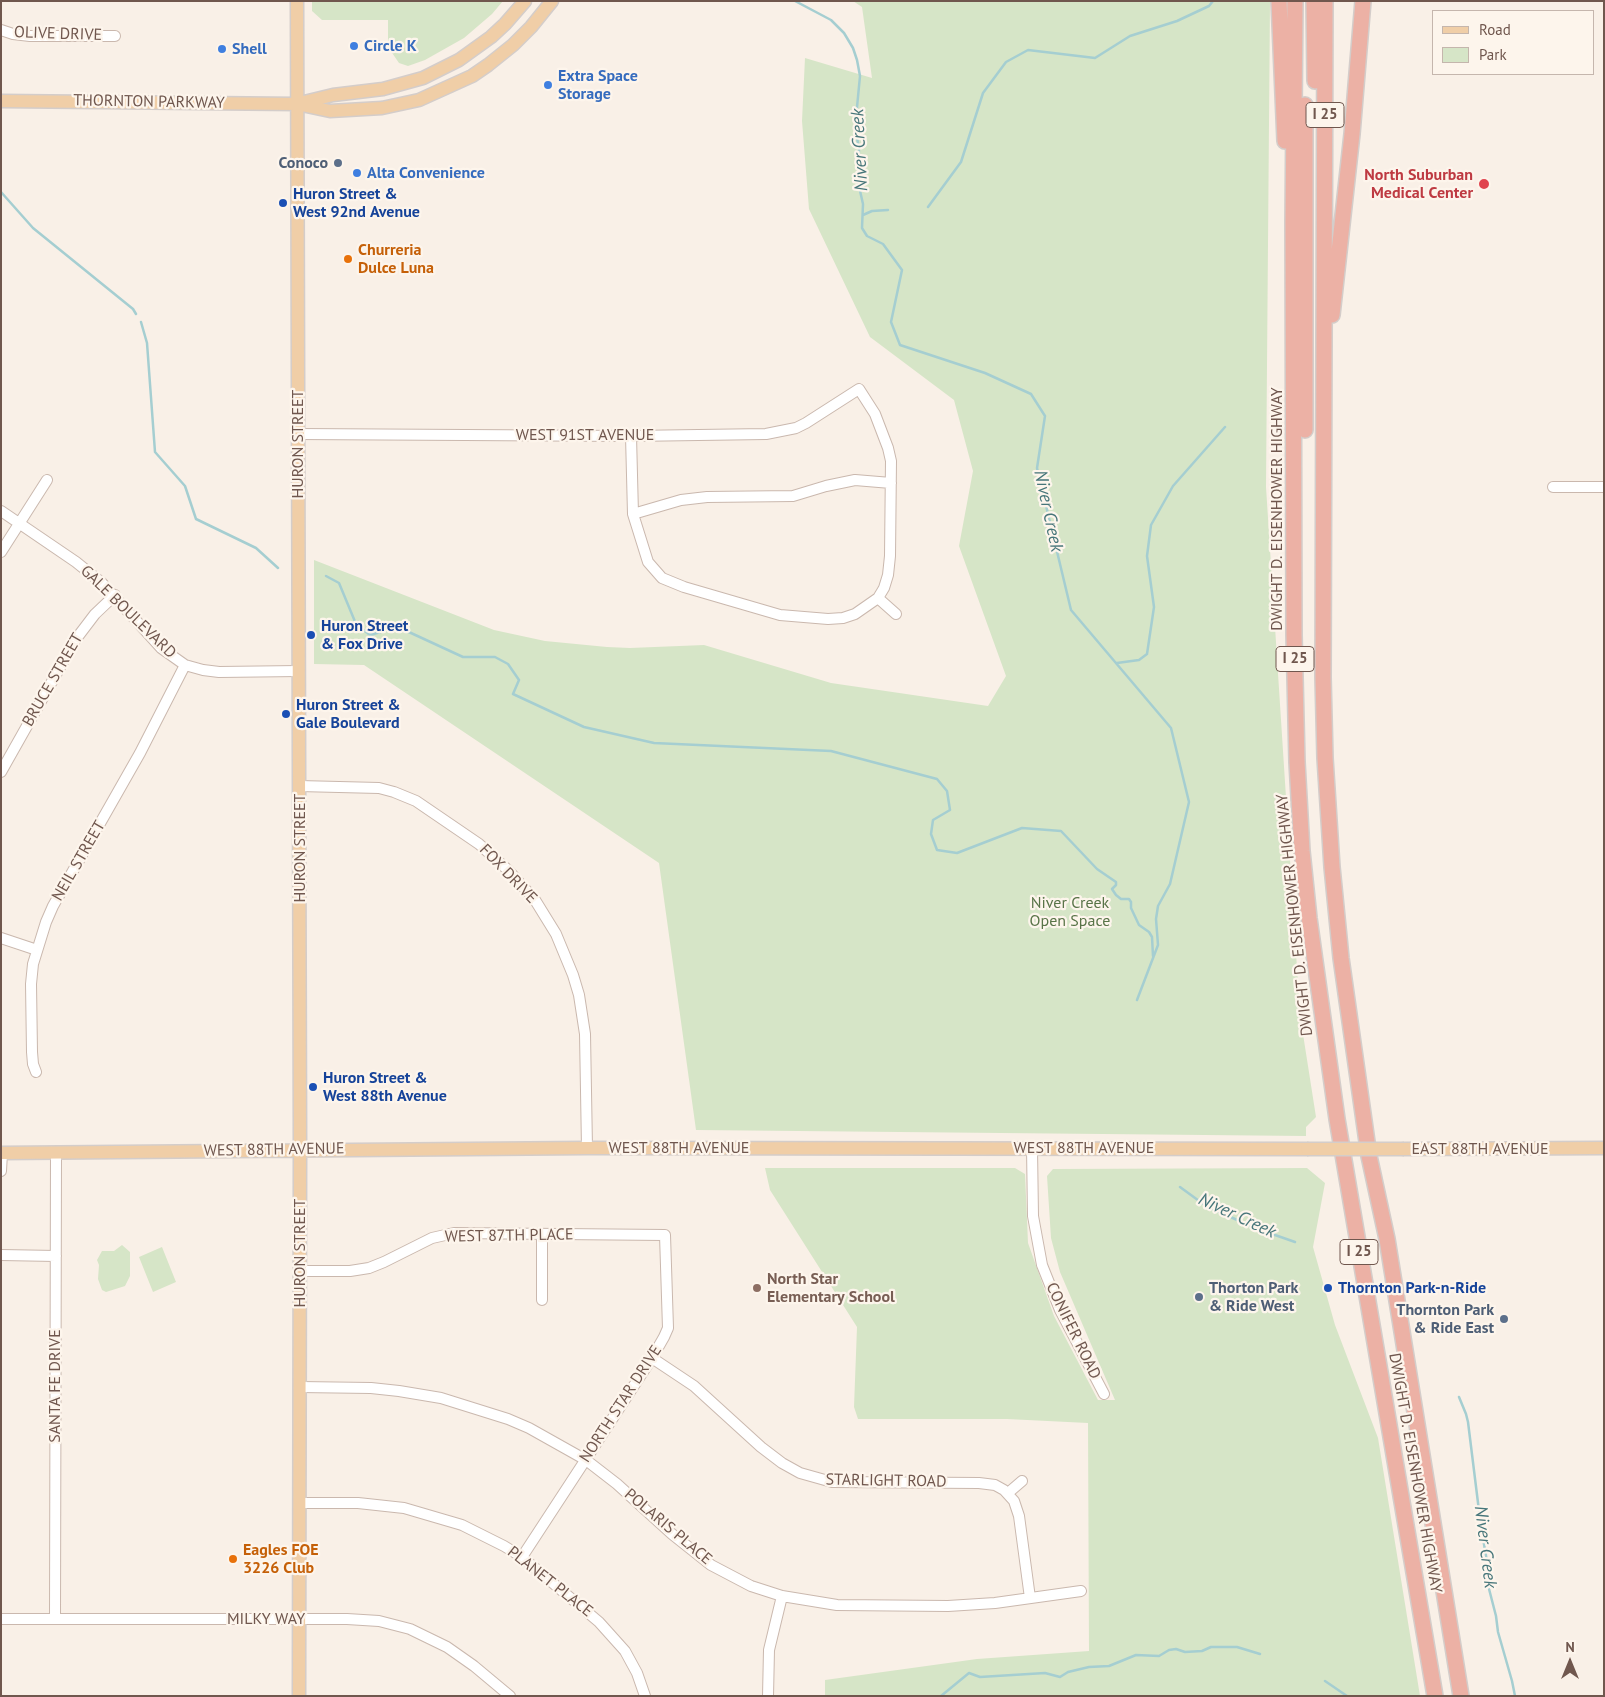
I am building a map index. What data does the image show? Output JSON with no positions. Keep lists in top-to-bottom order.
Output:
{
  "streets": {
    "highway": ["I 25", "DWIGHT D. EISENHOWER HIGHWAY"],
    "main road": [
      "THORNTON PARKWAY",
      "HURON STREET",
      "WEST 88TH AVENUE",
      "EAST 88TH AVENUE"
    ],
    "street": [
      "OLIVE DRIVE",
      "WEST 91ST AVENUE",
      "GALE BOULEVARD",
      "BRUCE STREET",
      "NEIL STREET",
      "FOX DRIVE",
      "WEST 87TH PLACE",
      "CONIFER ROAD",
      "SANTA FE DRIVE",
      "NORTH STAR DRIVE",
      "STARLIGHT ROAD",
      "POLARIS PLACE",
      "PLANET PLACE",
      "MILKY WAY"
    ]
  },
  "crossings": [
    ["THORNTON PARKWAY", "HURON STREET"],
    ["WEST 91ST AVENUE", "HURON STREET"],
    ["HURON STREET", "GALE BOULEVARD"],
    ["HURON STREET", "FOX DRIVE"],
    ["HURON STREET", "WEST 88TH AVENUE"],
    ["HURON STREET", "WEST 87TH PLACE"],
    ["HURON STREET", "POLARIS PLACE"],
    ["HURON STREET", "PLANET PLACE"],
    ["HURON STREET", "MILKY WAY"],
    ["DWIGHT D. EISENHOWER HIGHWAY", "WEST 88TH AVENUE"],
    ["DWIGHT D. EISENHOWER HIGHWAY", "EAST 88TH AVENUE"],
    ["GALE BOULEVARD", "BRUCE STREET"],
    ["GALE BOULEVARD", "NEIL STREET"],
    ["FOX DRIVE", "WEST 88TH AVENUE"],
    ["WEST 88TH AVENUE", "EAST 88TH AVENUE"],
    ["WEST 88TH AVENUE", "CONIFER ROAD"],
    ["WEST 88TH AVENUE", "SANTA FE DRIVE"],
    ["WEST 87TH PLACE", "NORTH STAR DRIVE"],
    ["SANTA FE DRIVE", "MILKY WAY"],
    ["NORTH STAR DRIVE", "STARLIGHT ROAD"],
    ["NORTH STAR DRIVE", "POLARIS PLACE"],
    ["NORTH STAR DRIVE", "PLANET PLACE"]
  ],
  "water": ["Niver Creek"],
  "parks": ["Niver Creek Open Space"],
  "places": [
    "Circle K",
    "Shell",
    "Extra Space Storage",
    "Conoco",
    "Alta Convenience",
    "North Suburban Medical Center",
    "Huron Street & West 92nd Avenue",
    "Churreria Dulce Luna",
    "Huron Street & Fox Drive",
    "Huron Street & Gale Boulevard",
    "Huron Street & West 88th Avenue",
    "North Star Elementary School",
    "Thornton Park-n-Ride",
    "Thorton Park & Ride West",
    "Thornton Park & Ride East",
    "Eagles FOE 3226 Club"
  ],
  "legend": ["Road", "Park"],
  "north": "top"
}
